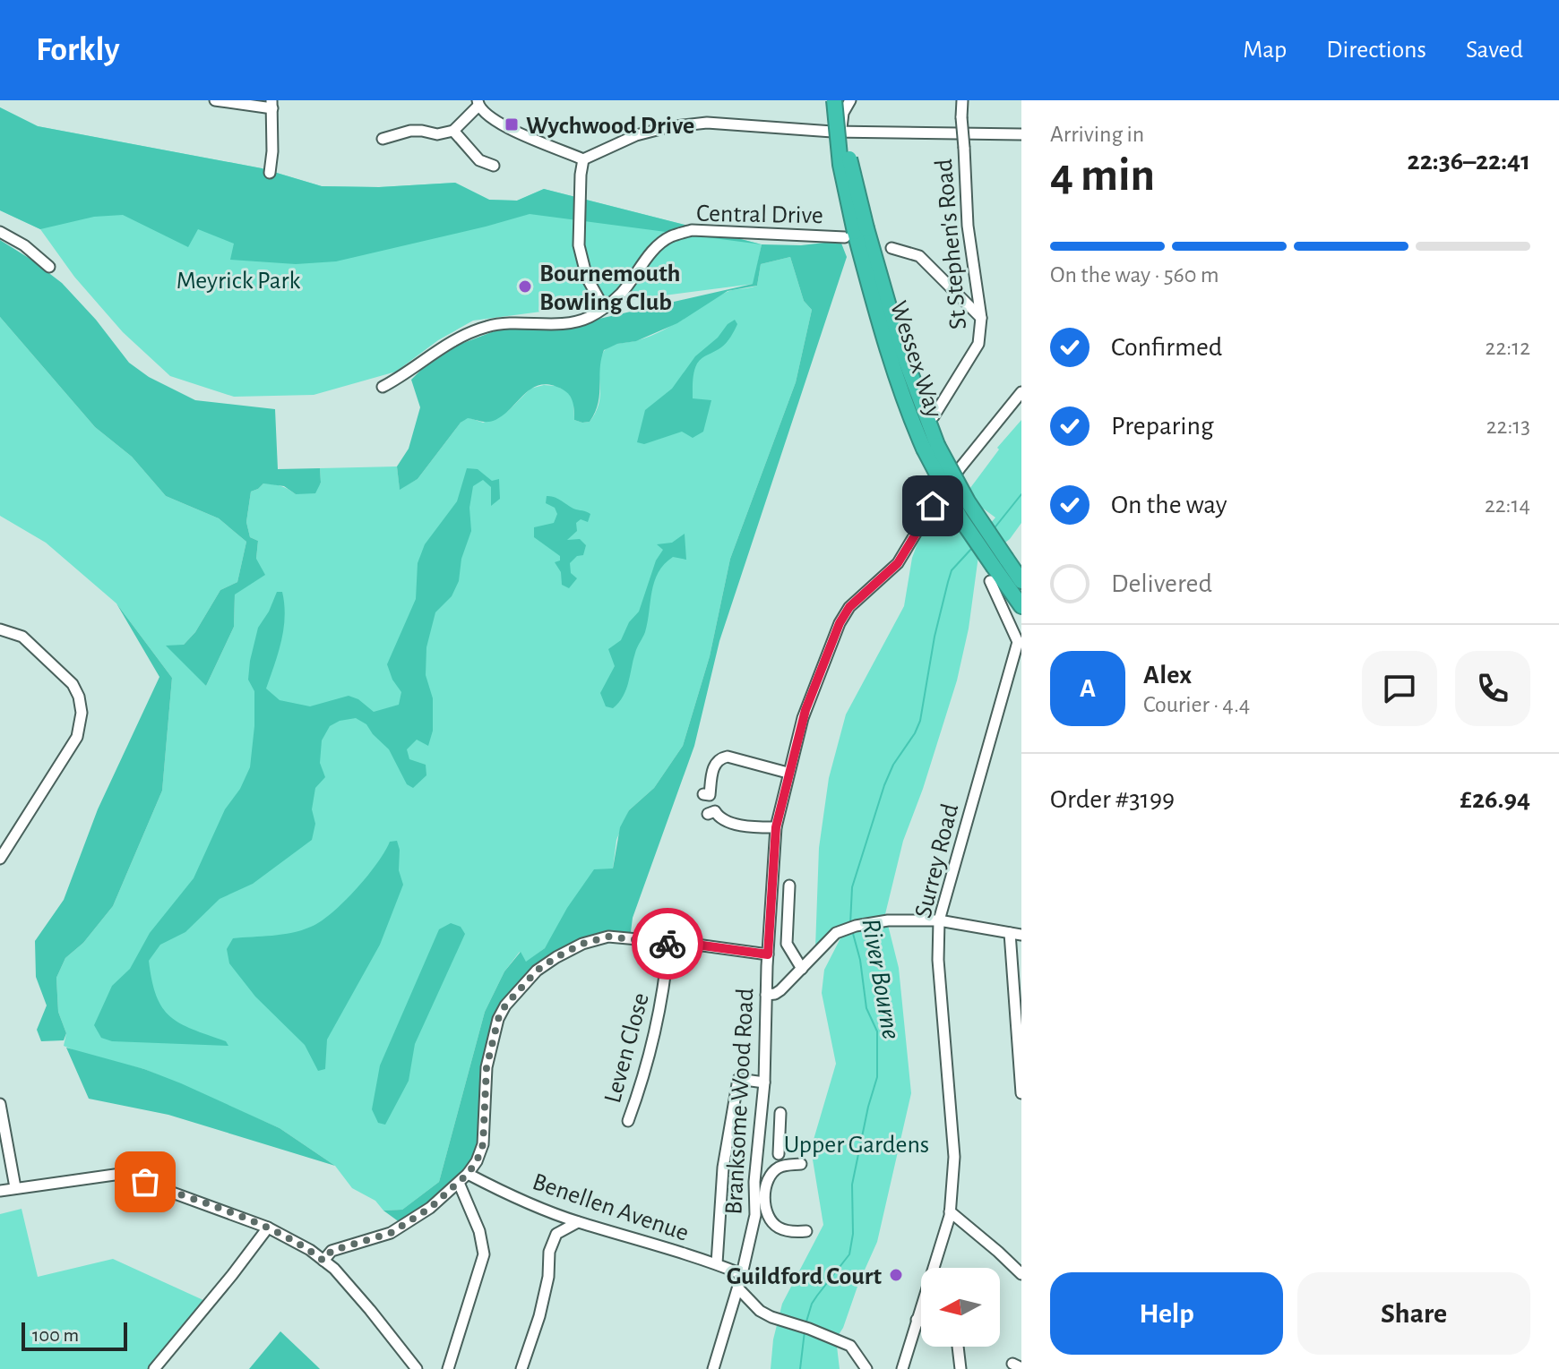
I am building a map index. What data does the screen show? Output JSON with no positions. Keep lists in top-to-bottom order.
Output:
{
  "streets": {
    "highway": ["Wessex Way"],
    "street": [
      "Central Drive",
      "St Stephen's Road",
      "Surrey Road",
      "Leven Close",
      "Branksome Wood Road",
      "Benellen Avenue"
    ]
  },
  "crossings": [
    ["Central Drive", "Wessex Way"],
    ["Wessex Way", "Surrey Road"],
    ["Branksome Wood Road", "Benellen Avenue"]
  ],
  "water": ["River Bourne"],
  "parks": ["Meyrick Park", "Upper Gardens"],
  "places": {
    "transit": ["Wychwood Drive"],
    "other": ["Bournemouth Bowling Club", "Guildford Court"]
  },
  "scale_bar": "100 m",
  "north": "left",
  "page": {
    "header": "Forkly",
    "nav": ["Map", "Directions", "Saved"],
    "heading": ["4 min", "Arriving in", "22:36–22:41"],
    "panel": [
      "Alex",
      "Courier · 4.4",
      "Order #3199",
      "£26.94"
    ],
    "bar": "On the way · 560 m",
    "list": [
      ["Confirmed", "22:12"],
      ["Preparing", "22:13"],
      ["On the way", "22:14"],
      "Delivered"
    ],
    "round": "A",
    "buttons": ["Help", "Share"],
    "scale": "100 m"
  }
}
